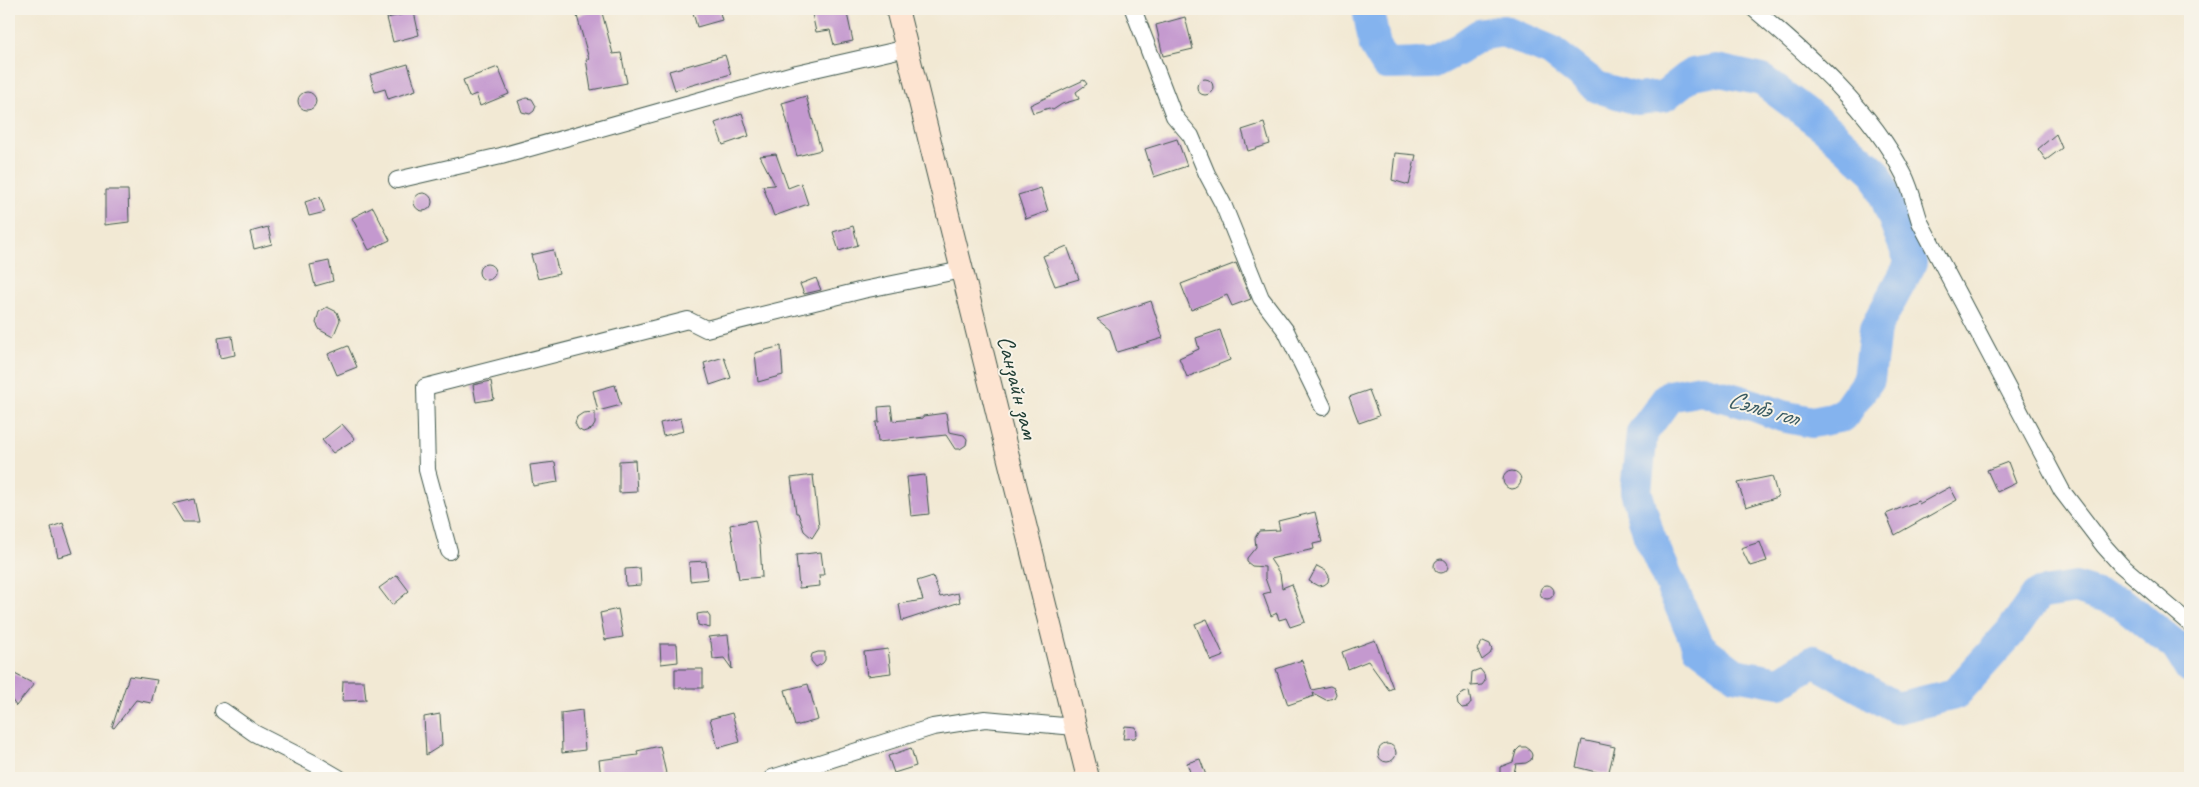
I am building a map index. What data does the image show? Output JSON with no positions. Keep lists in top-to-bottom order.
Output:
{
  "streets": {
    "main road": ["Санзайн зам"]
  },
  "water": ["Сэлбэ гол"]
}
